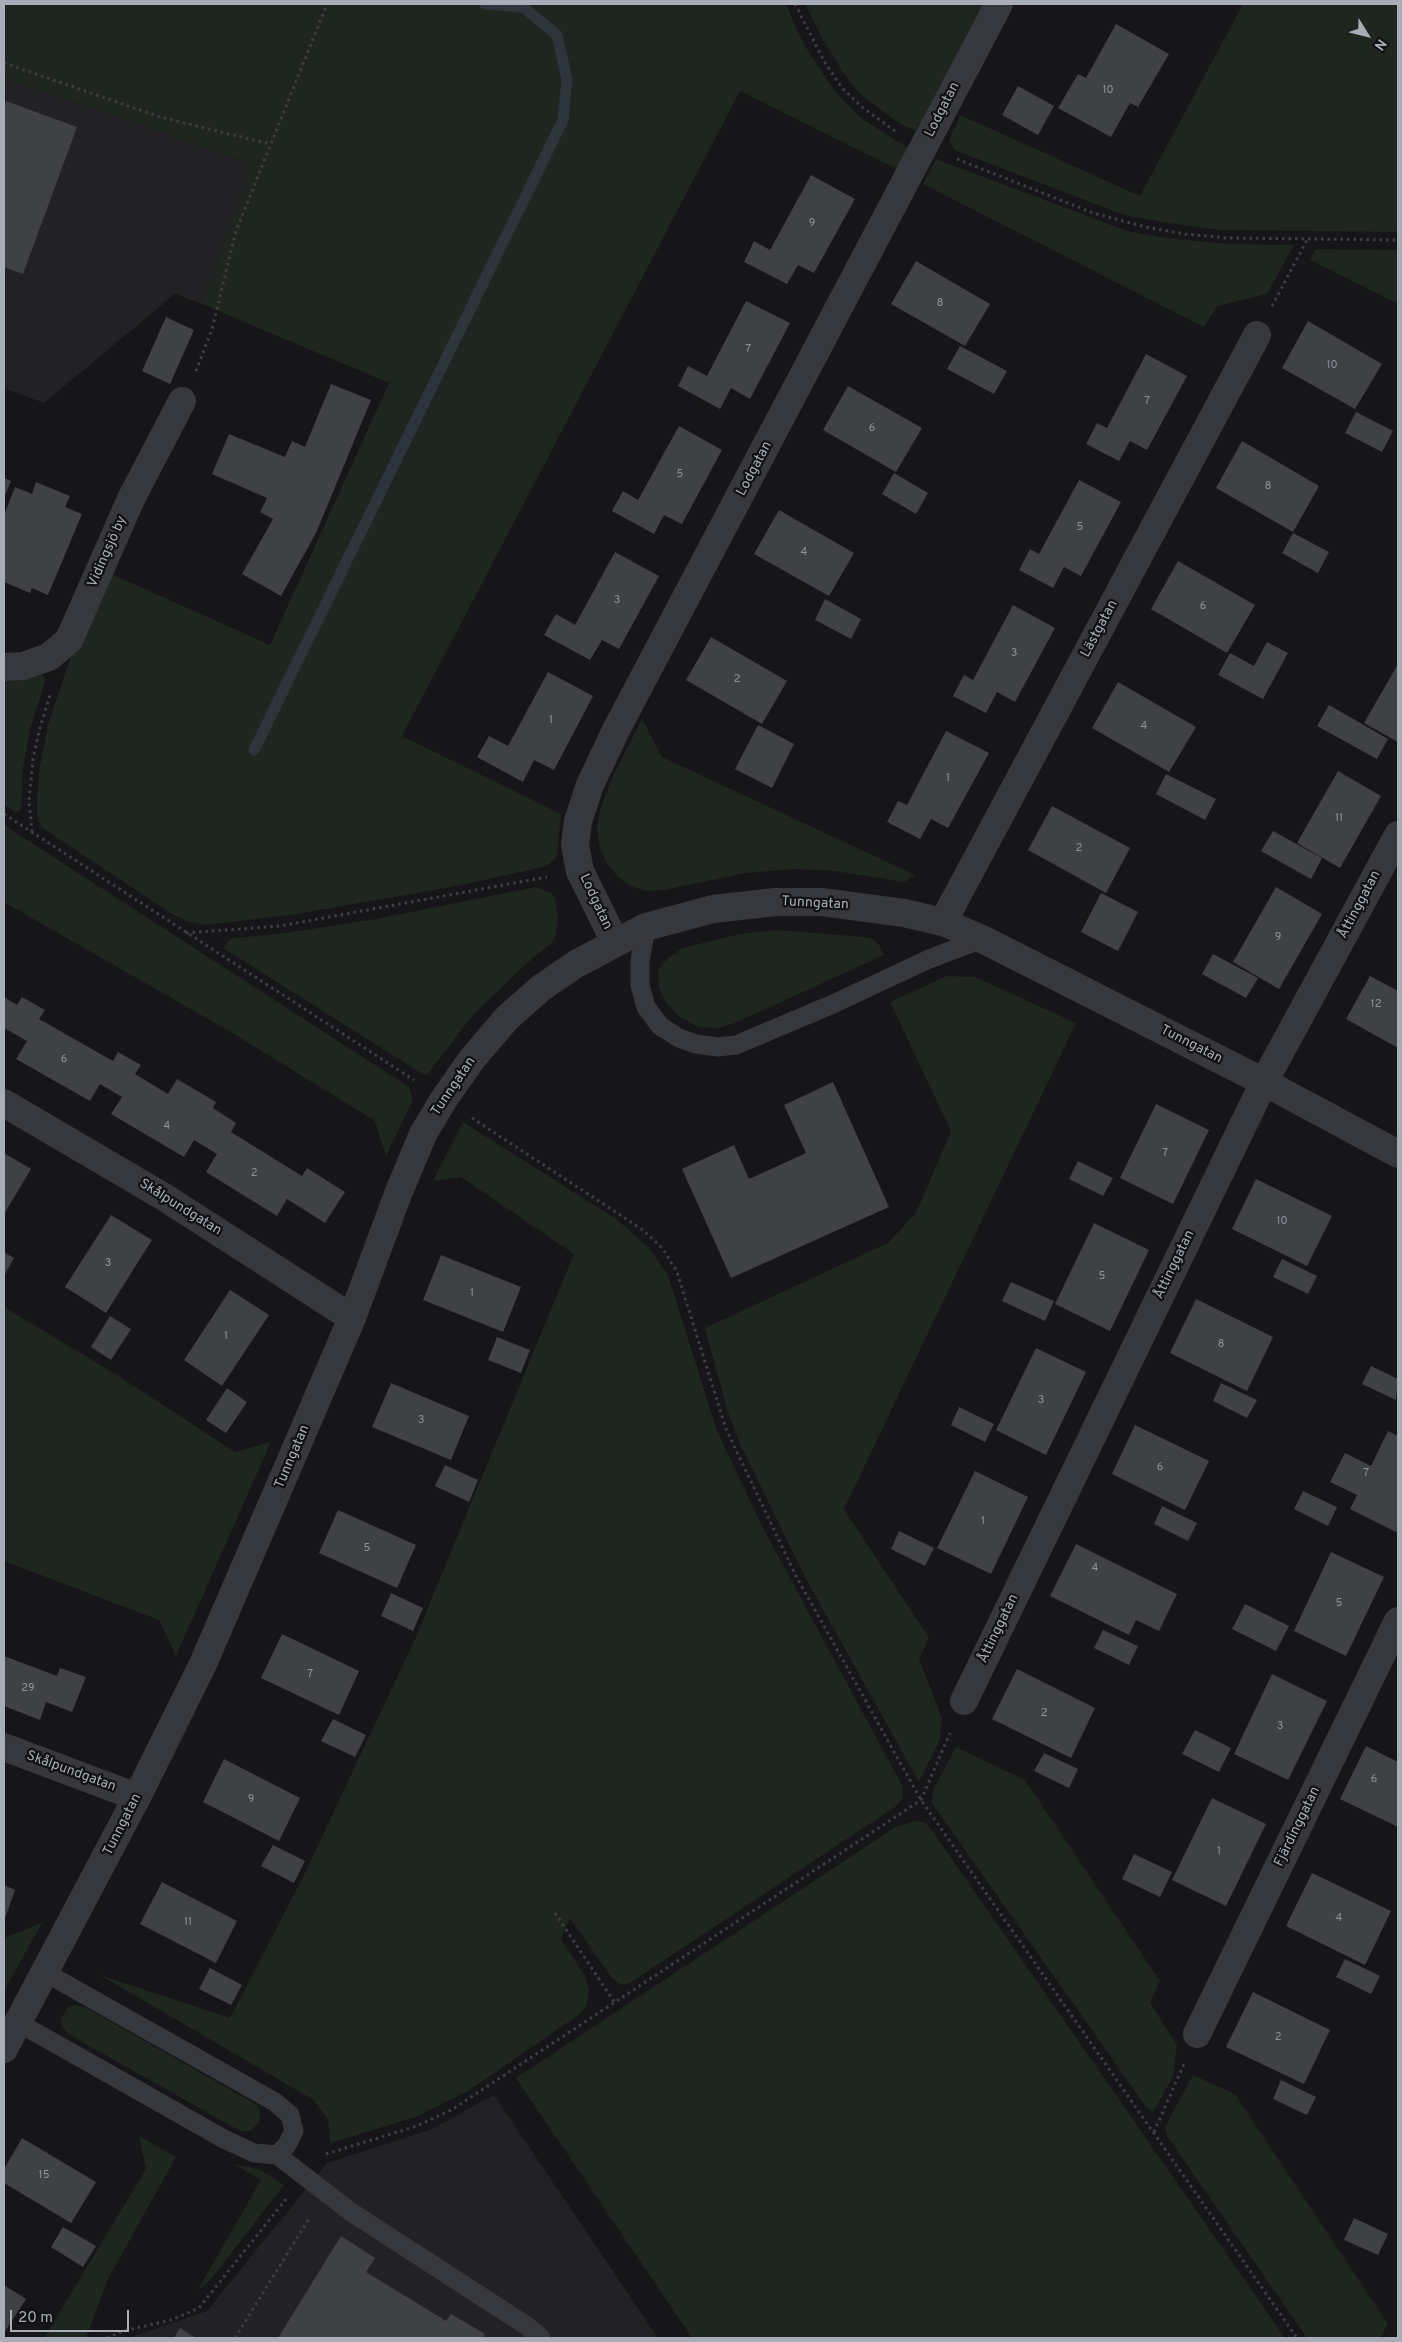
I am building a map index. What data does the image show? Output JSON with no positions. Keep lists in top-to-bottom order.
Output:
{
  "streets": {
    "street": [
      "Lodgatan",
      "Vidingsjö by",
      "Lästgatan",
      "Tunngatan",
      "Åttinggatan",
      "Skålpundgatan",
      "Fjärdinggatan"
    ]
  },
  "crossings": [
    ["Lodgatan", "Tunngatan"],
    ["Lästgatan", "Tunngatan"],
    ["Tunngatan", "Åttinggatan"],
    ["Tunngatan", "Skålpundgatan"]
  ],
  "house_numbers": [
    "10",
    "9",
    "8",
    "7",
    "10",
    "7",
    "6",
    "5",
    "8",
    "5",
    "4",
    "3",
    "6",
    "3",
    "2",
    "1",
    "4",
    "1",
    "11",
    "2",
    "9",
    "12",
    "6",
    "4",
    "7",
    "2",
    "10",
    "3",
    "5",
    "1",
    "1",
    "8",
    "3",
    "3",
    "6",
    "7",
    "1",
    "5",
    "4",
    "5",
    "7",
    "29",
    "2",
    "3",
    "6",
    "9",
    "1",
    "4",
    "11",
    "2",
    "15"
  ],
  "scale_bar": "20 m",
  "north": "bottom right"
}
